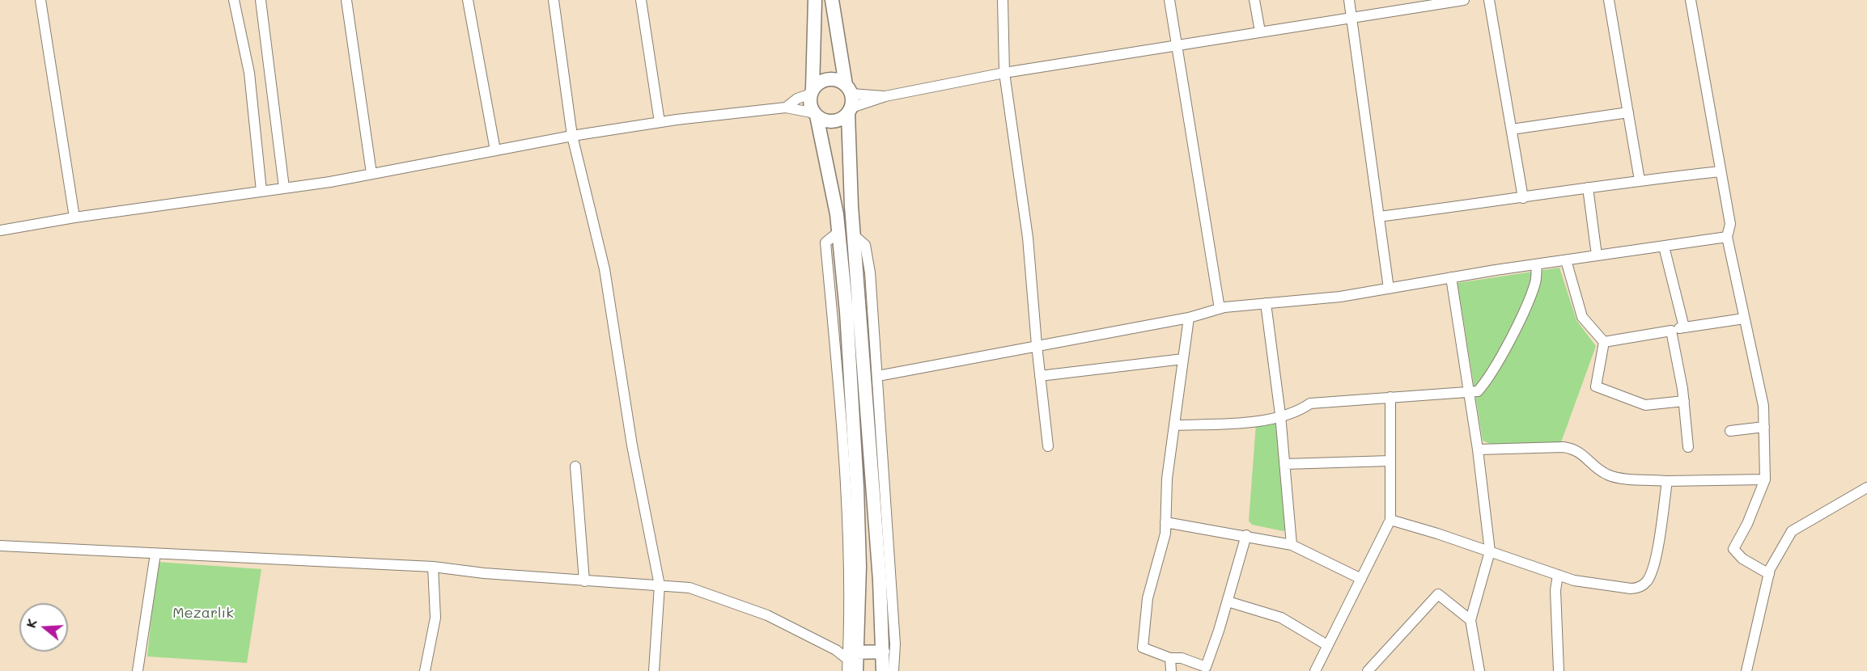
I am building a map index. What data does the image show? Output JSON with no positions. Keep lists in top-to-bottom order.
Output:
{
  "parks": ["Mezarlık"],
  "north": "left"
}
